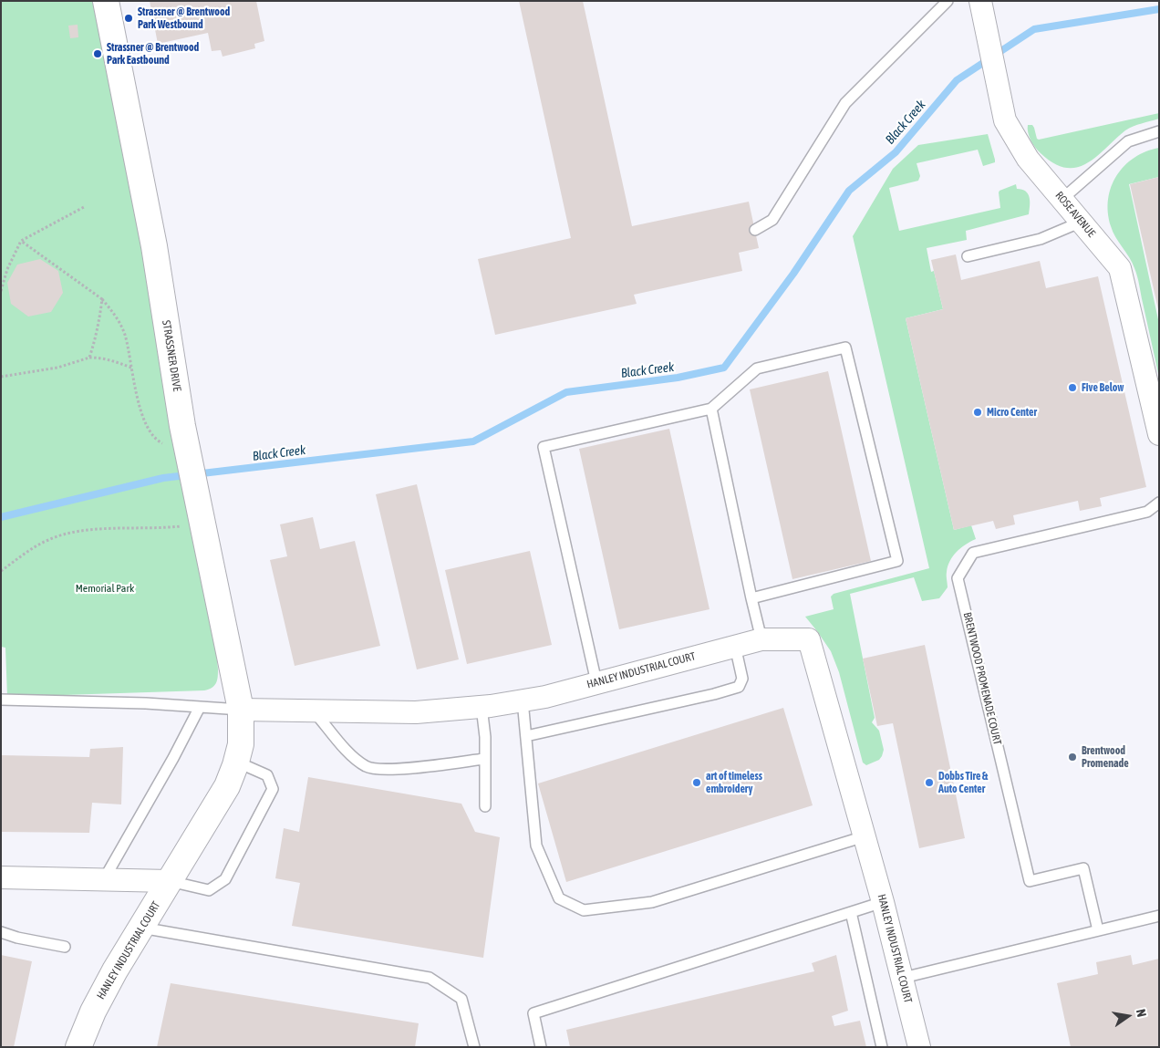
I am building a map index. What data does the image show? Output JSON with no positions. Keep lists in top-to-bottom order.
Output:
{
  "streets": {
    "street": ["ROSE AVENUE", "STRASSNER DRIVE", "HANLEY INDUSTRIAL COURT"],
    "lane": ["BRENTWOOD PROMENADE COURT"]
  },
  "crossings": [
    ["STRASSNER DRIVE", "HANLEY INDUSTRIAL COURT"]
  ],
  "water": ["Black Creek"],
  "parks": ["Memorial Park"],
  "places": [
    "Strassner @ Brentwood Park Westbound",
    "Strassner @ Brentwood Park Eastbound",
    "Five Below",
    "Micro Center",
    "Brentwood Promenade",
    "art of timeless embroidery",
    "Dobbs Tire & Auto Center"
  ],
  "north": "right"
}
